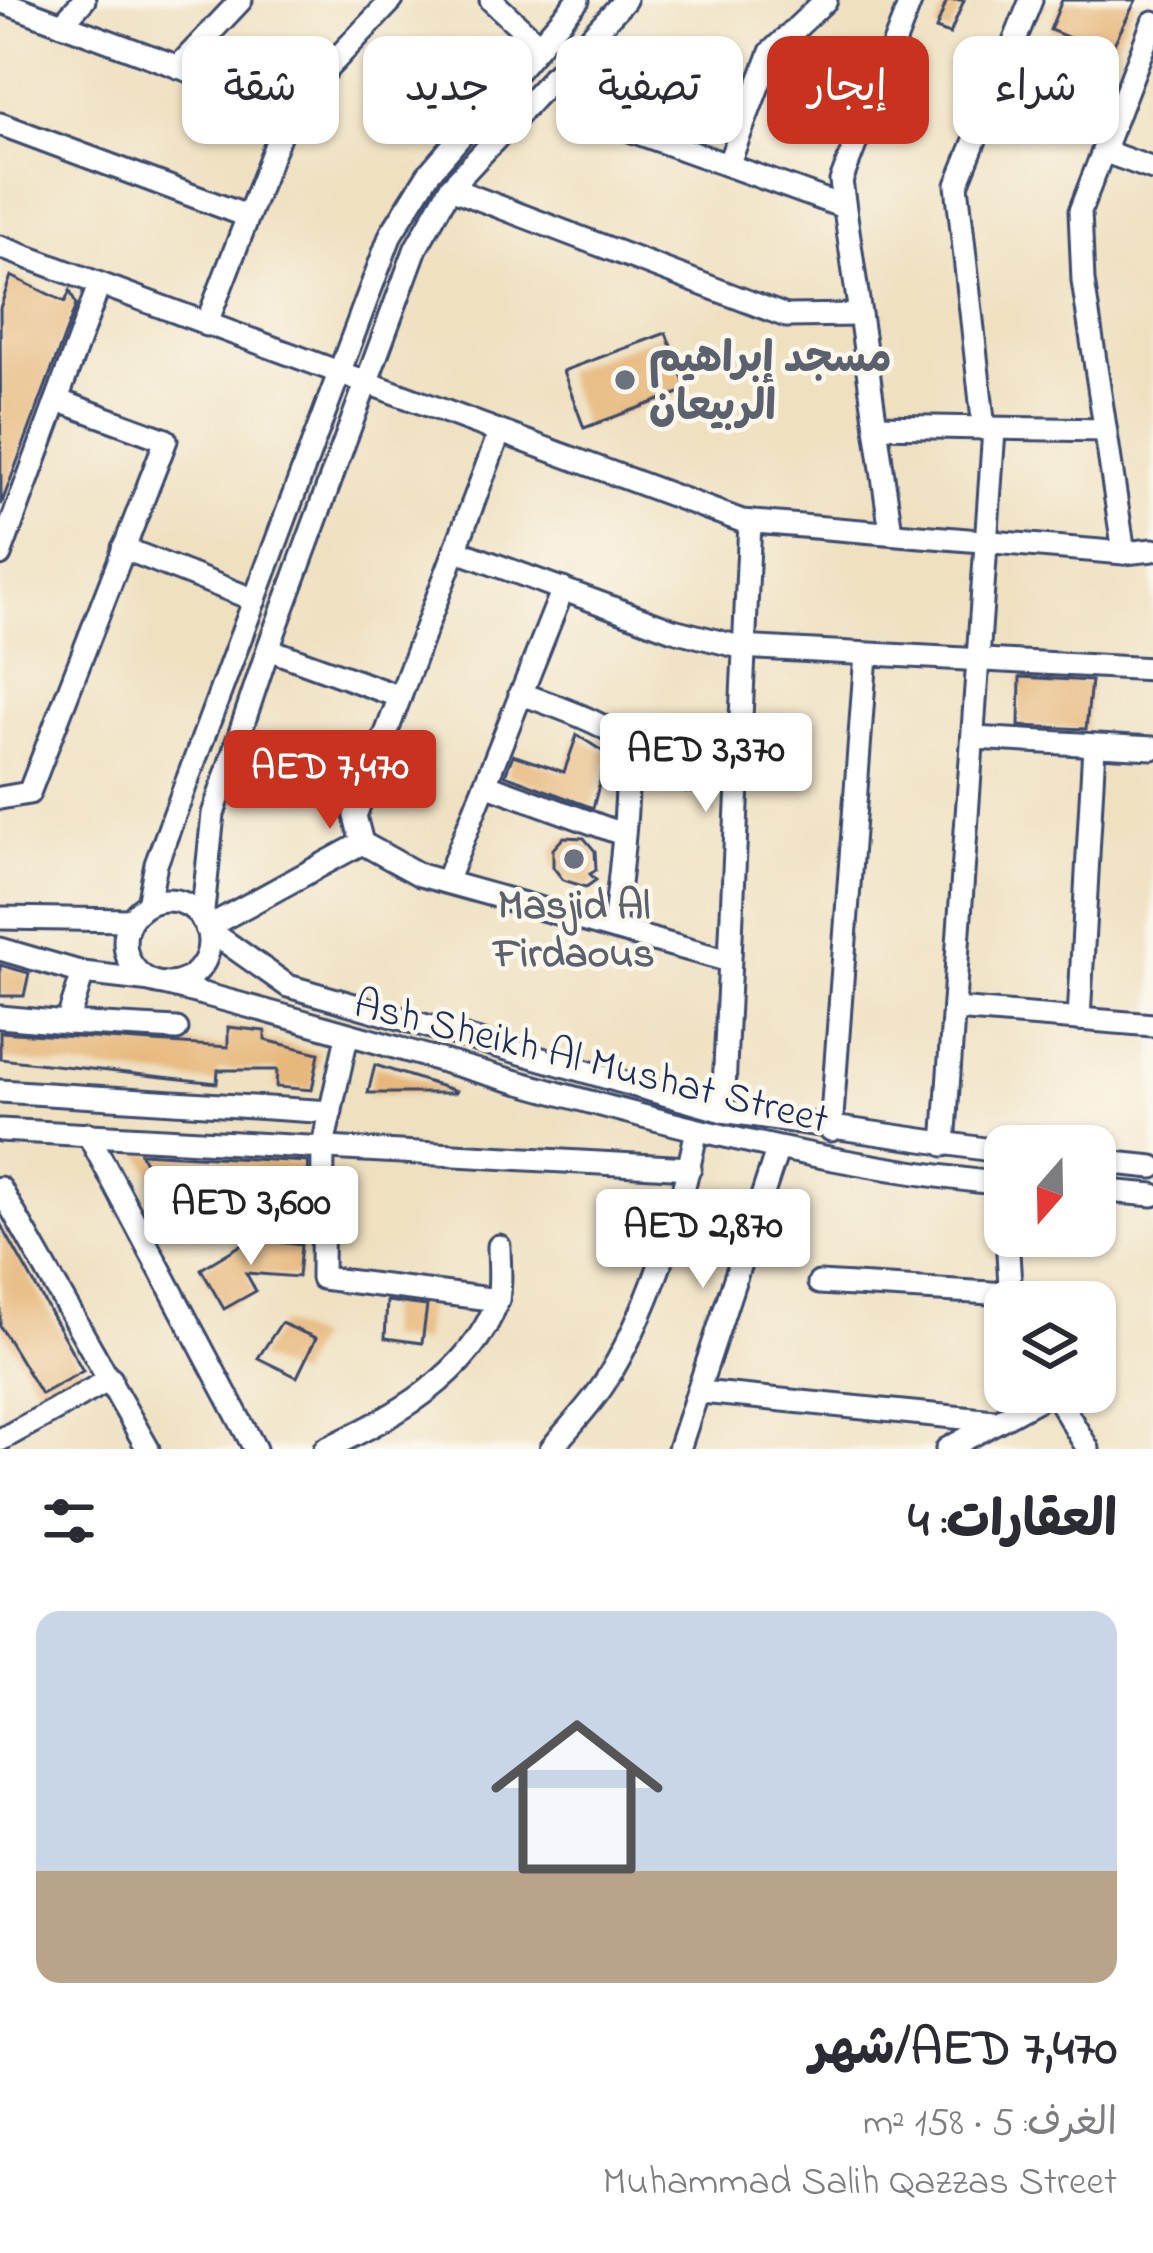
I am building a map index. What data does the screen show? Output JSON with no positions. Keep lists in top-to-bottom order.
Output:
{
  "streets": {
    "street": ["Ash Sheikh Al Mushat Street"]
  },
  "places": ["مسجد إبراهيم الربيعان", "Masjid Al Firdaous"],
  "north": "bottom",
  "page": {
    "chip": [
      "شراء",
      "إيجار",
      "تصفية",
      "جديد",
      "شقة"
    ],
    "price": [
      "AED 3,370",
      "AED 7,470",
      "AED 3,600",
      "AED 2,870"
    ],
    "heading": "العقارات: 4",
    "list": [
      {
        "name": "AED 7,470/شهر",
        "note": "الغرف: 5 · 158 m² · Muhammad Salih Qazzas Street"
      }
    ]
  }
}
